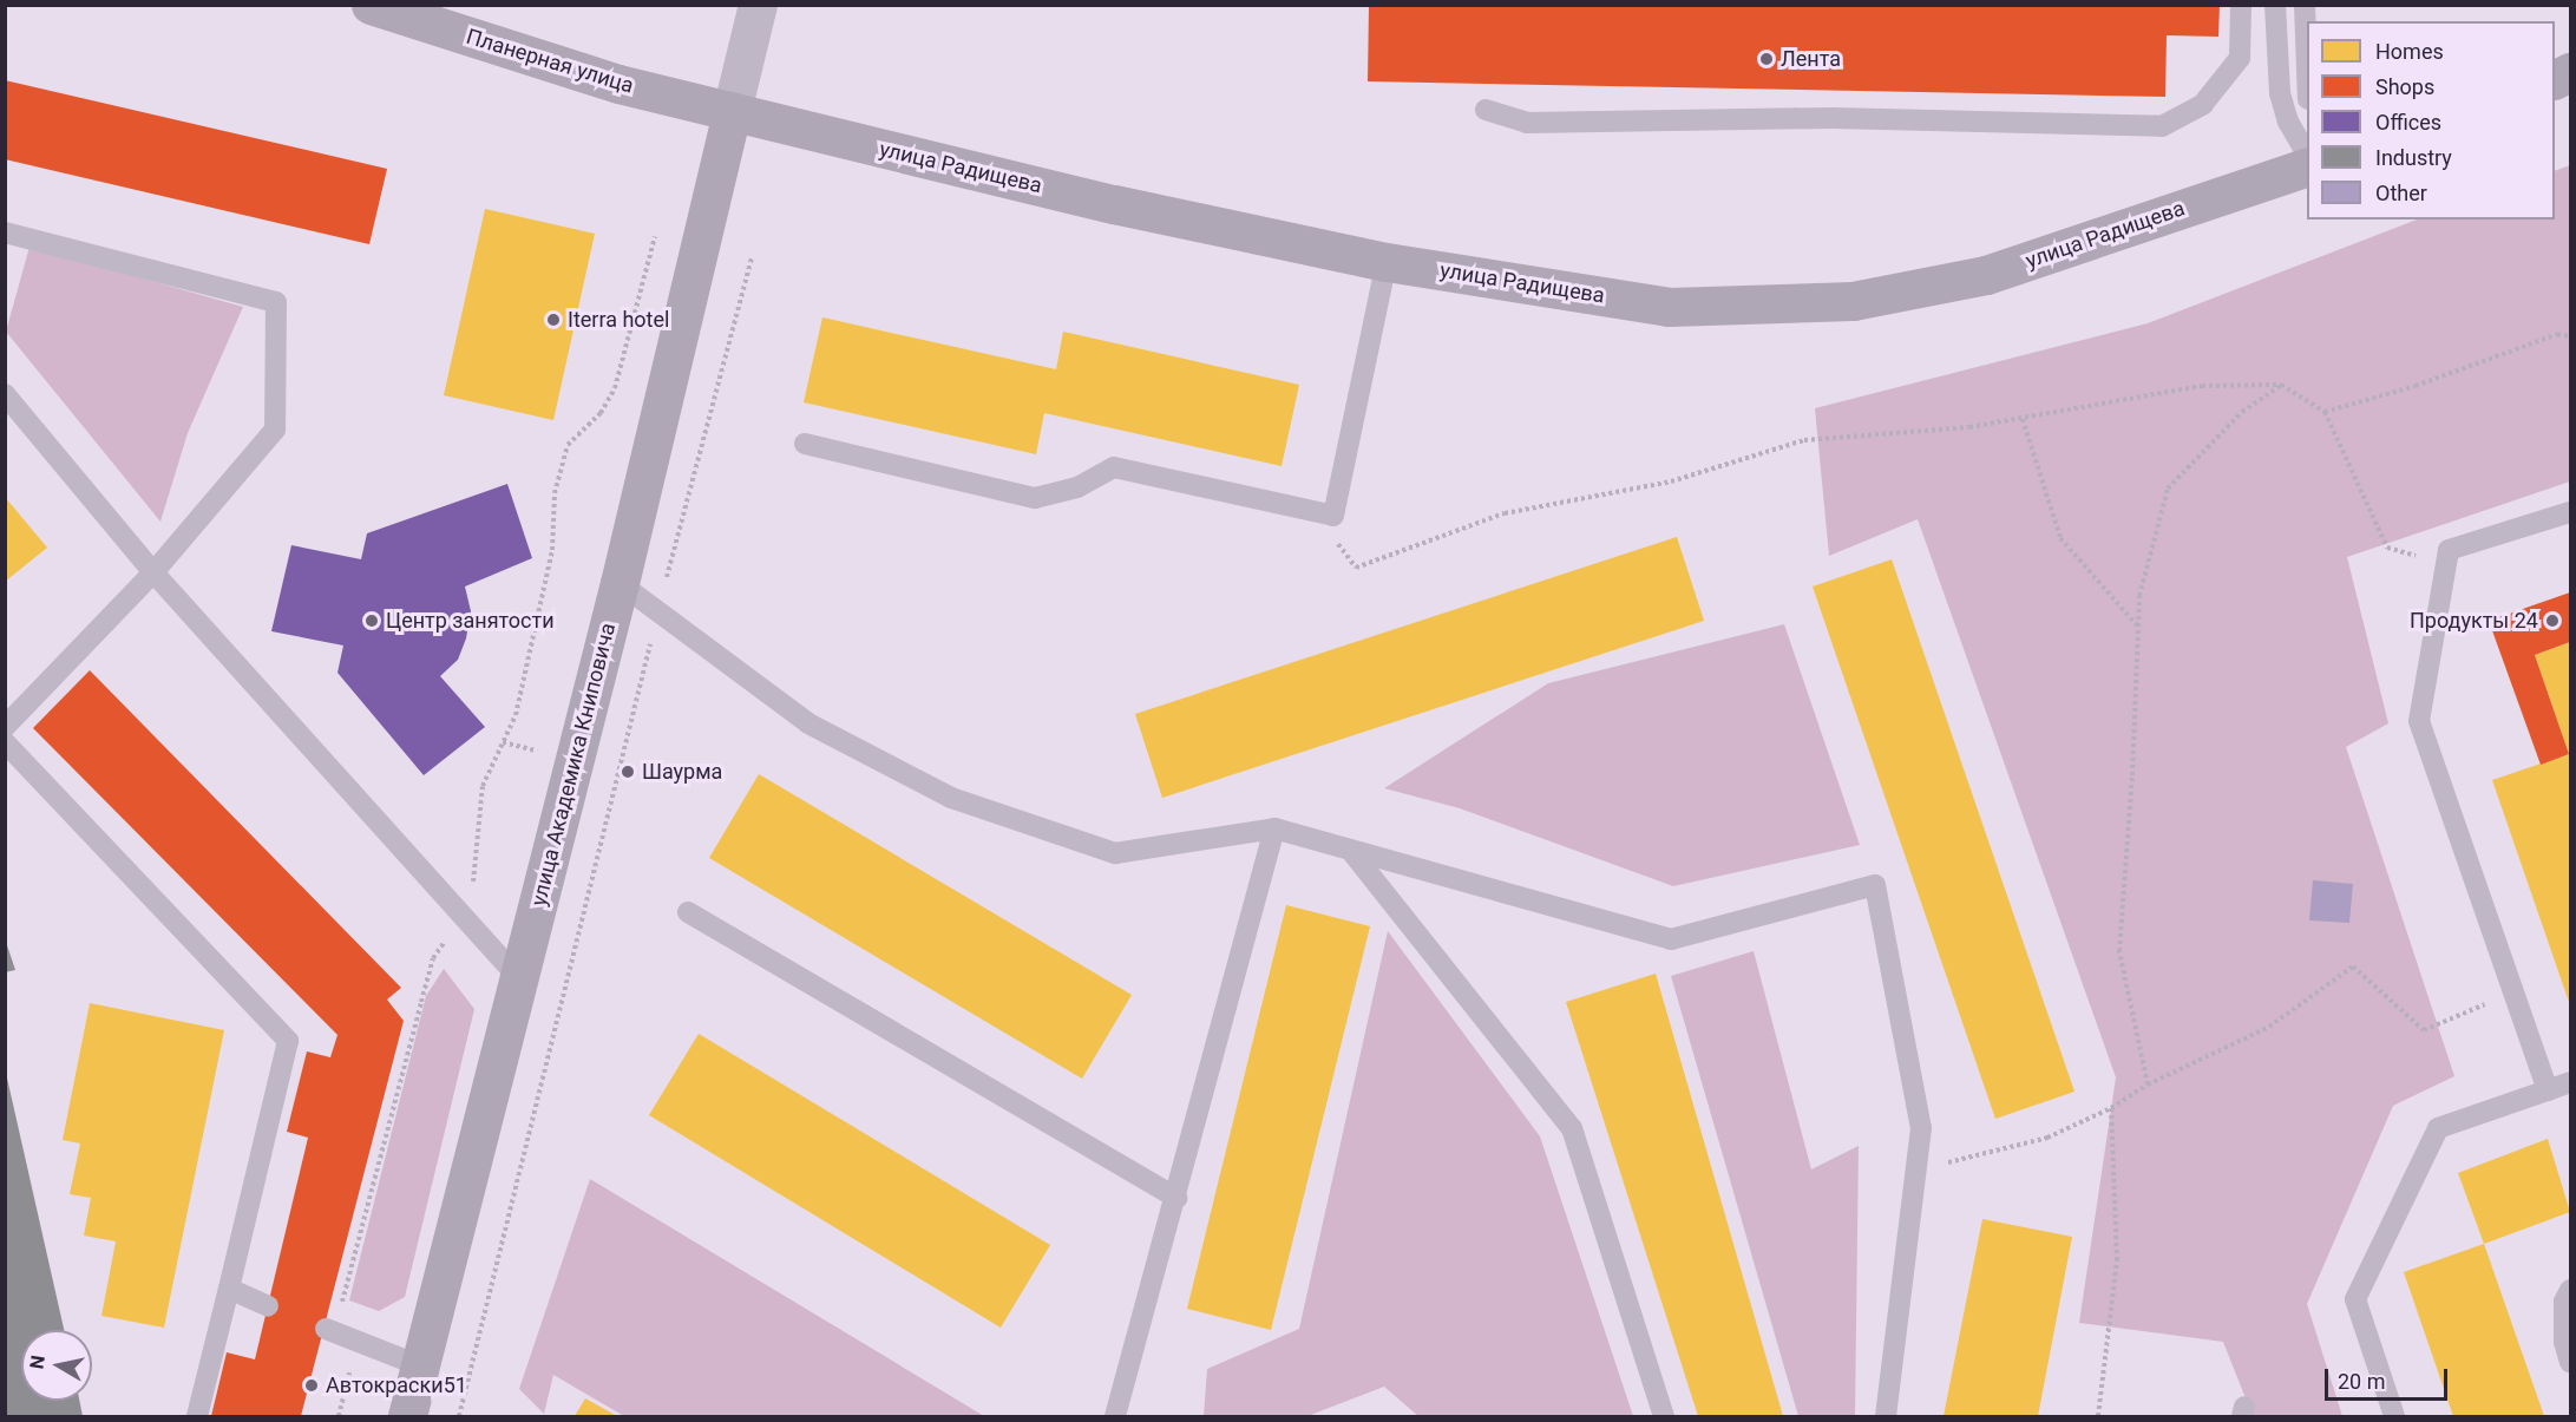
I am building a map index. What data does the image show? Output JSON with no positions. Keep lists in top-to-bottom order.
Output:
{
  "streets": {
    "main road": ["Планерная улица", "улица Радищева", "улица Академика Книповича"]
  },
  "crossings": [
    ["Планерная улица", "улица Радищева"],
    ["Планерная улица", "улица Академика Книповича"],
    ["улица Радищева", "улица Академика Книповича"]
  ],
  "places": [
    "Лента",
    "Iterra hotel",
    "Центр занятости",
    "Продукты 24",
    "Шаурма",
    "Автокраски51"
  ],
  "legend": [
    "Homes",
    "Shops",
    "Offices",
    "Industry",
    "Other"
  ],
  "scale_bar": "20 m",
  "north": "left"
}
